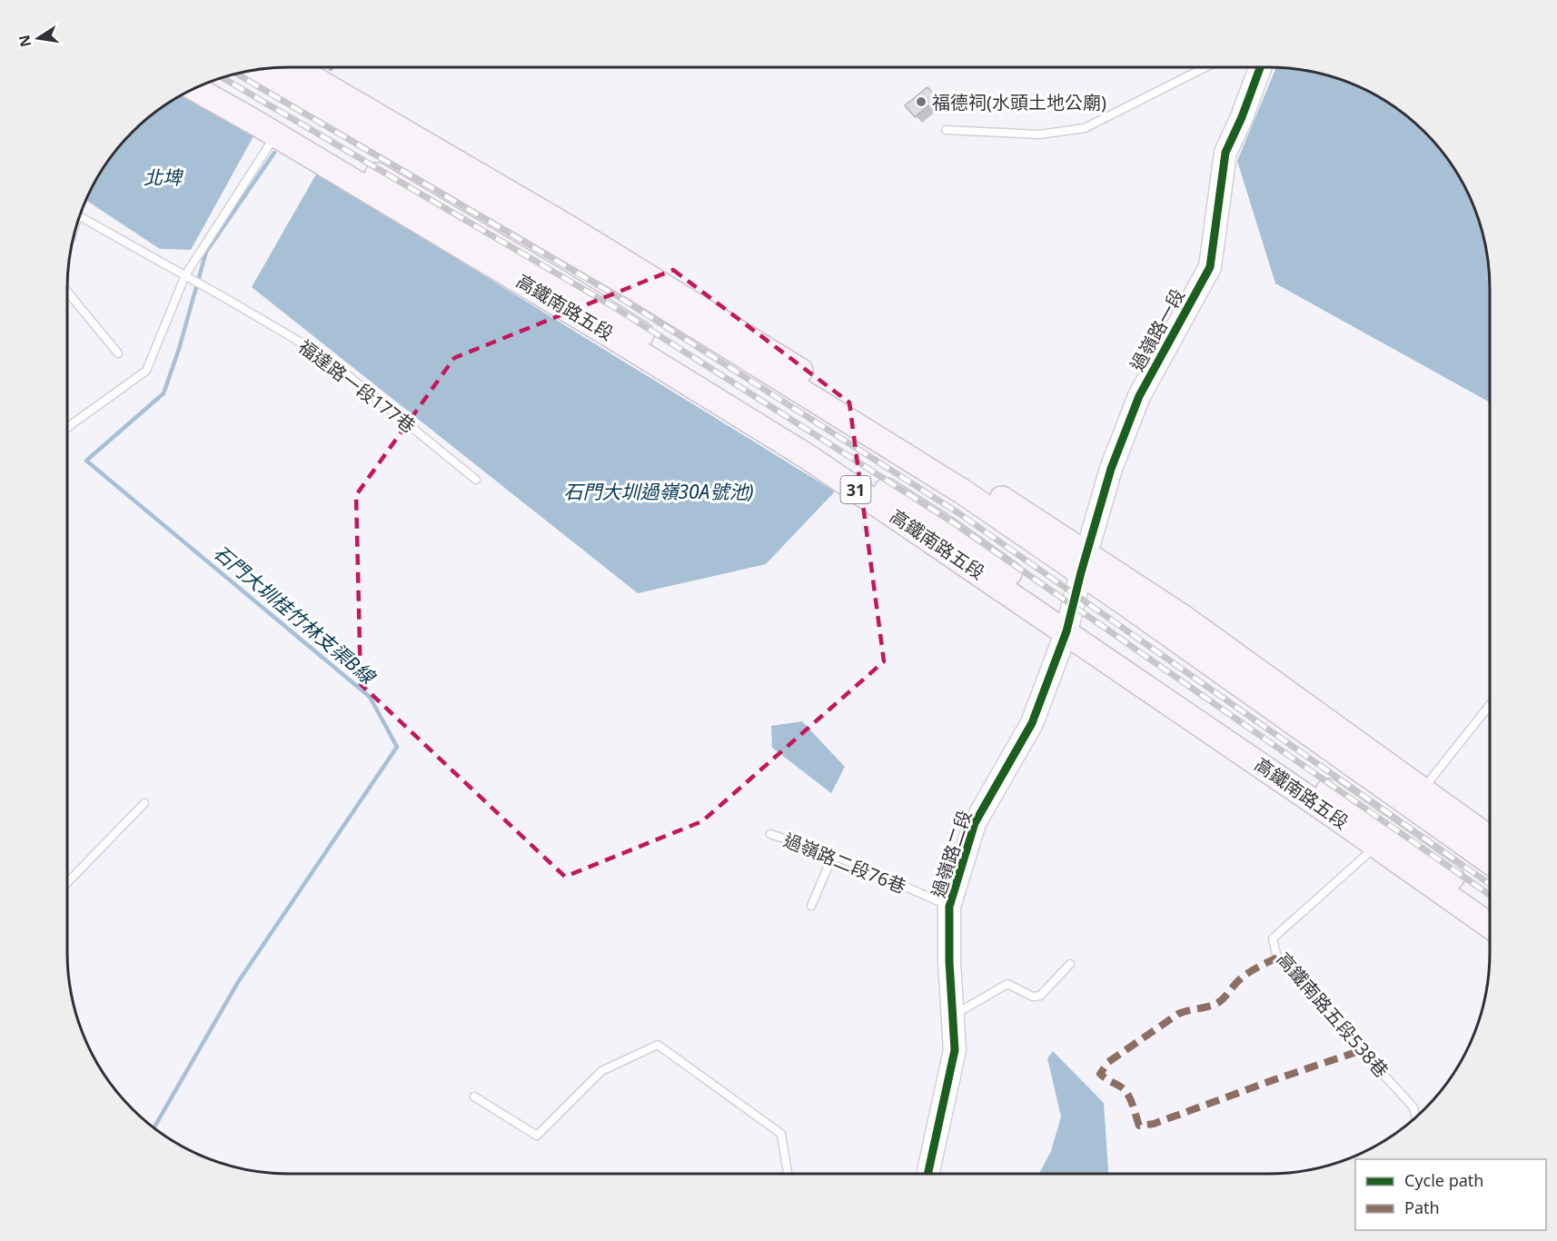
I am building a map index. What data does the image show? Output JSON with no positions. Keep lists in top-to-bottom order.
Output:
{
  "streets": {
    "main road": ["高鐵南路五段", "31"],
    "street": ["過嶺路一段", "過嶺路二段"],
    "lane": ["福達路一段177巷", "過嶺路二段76巷", "高鐵南路五段538巷"]
  },
  "crossings": [
    ["高鐵南路五段", "過嶺路一段"],
    ["高鐵南路五段", "過嶺路二段"],
    ["高鐵南路五段", "高鐵南路五段538巷"],
    ["過嶺路一段", "過嶺路二段"],
    ["過嶺路二段", "過嶺路二段76巷"]
  ],
  "water": ["北埤", "石門大圳過嶺30A號池)", "石門大圳桂竹林支渠B線"],
  "places": ["福德祠(水頭土地公廟)"],
  "legend": ["Cycle path", "Path"],
  "north": "left"
}
